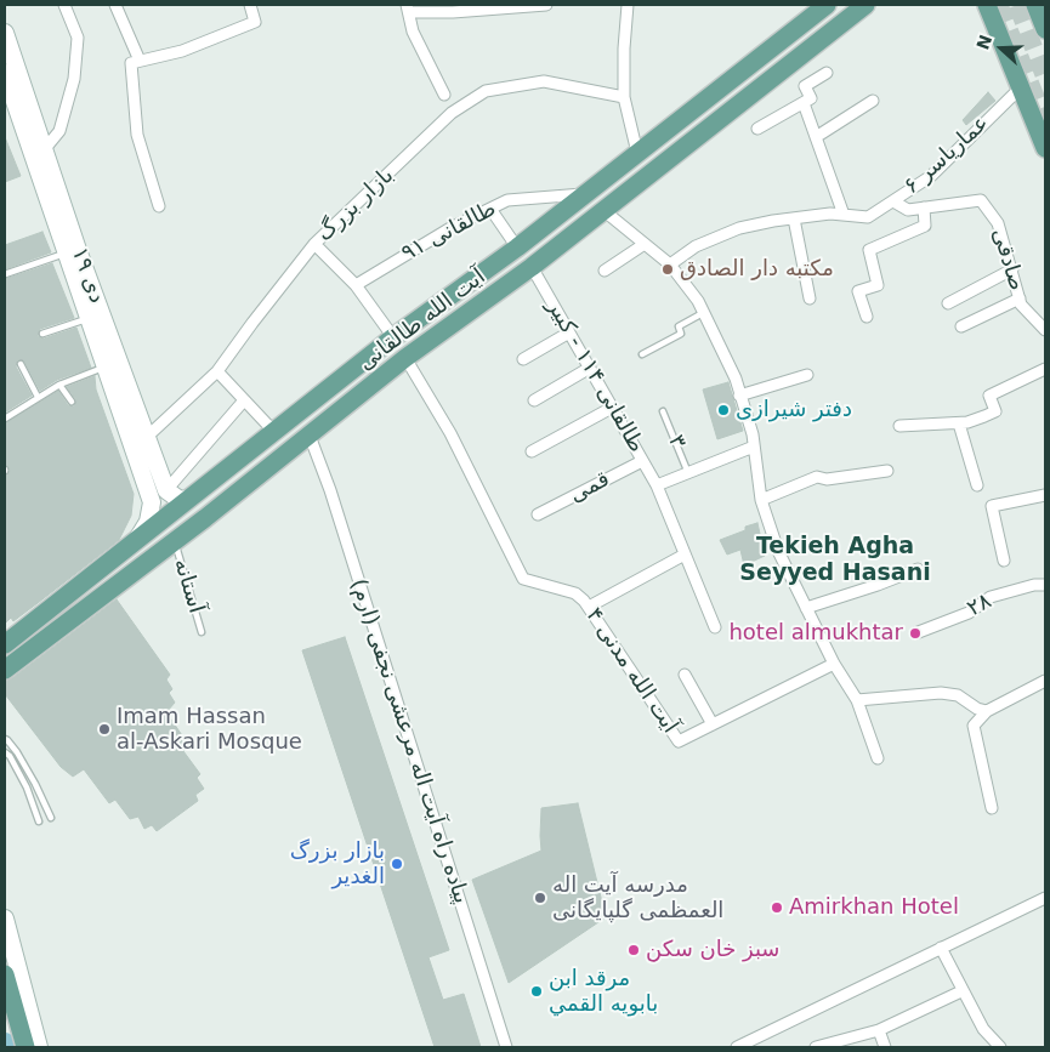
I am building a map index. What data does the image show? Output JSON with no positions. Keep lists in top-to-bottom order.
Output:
{
  "streets": {
    "main road": ["۱۹ دی", "آیت الله طالقانی"],
    "street": [
      "عماریاسر ۶",
      "بازار بزرگ",
      "طالقانی ۹۱",
      "صادقی",
      "طالقانی ۱۱۴ - کبیر",
      "قمی",
      "۲۸",
      "۴ آیت الله مدنی",
      "پیاده راه آیت اله مرعشی نجفی (ارم)"
    ],
    "lane": ["۳", "آستانه"]
  },
  "crossings": [
    ["عماریاسر ۶", "صادقی"],
    ["بازار بزرگ", "۱۹ دی"],
    ["طالقانی ۹۱", "آیت الله طالقانی"],
    ["۱۹ دی", "آیت الله طالقانی"],
    ["آیت الله طالقانی", "طالقانی ۱۱۴ - کبیر"],
    ["آیت الله طالقانی", "آستانه"],
    ["آیت الله طالقانی", "پیاده راه آیت اله مرعشی نجفی (ارم)"],
    ["طالقانی ۱۱۴ - کبیر", "قمی"]
  ],
  "districts": ["Tekieh Agha Seyyed Hasani"],
  "places": [
    "مکتبه دار الصادق",
    "دفتر شیرازی",
    "hotel almukhtar",
    "Imam Hassan al-Askari Mosque",
    "بازار بزرگ الغدیر",
    "مدرسه آیت اله العمظمی گلپایگانی",
    "Amirkhan Hotel",
    "سبز خان سکن",
    "مرقد ابن بابويه القمي"
  ],
  "north": "left"
}
